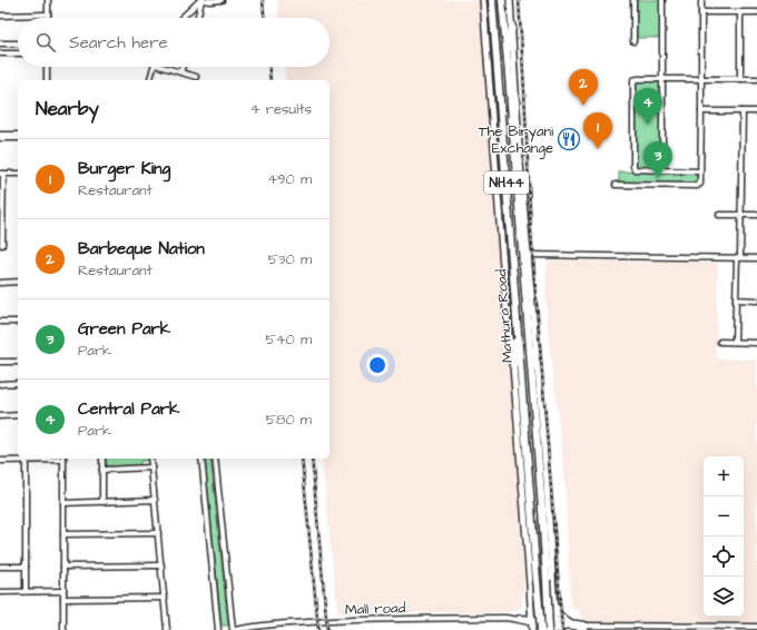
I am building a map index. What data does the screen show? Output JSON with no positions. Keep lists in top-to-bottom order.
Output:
{
  "streets": {
    "highway": ["NH44", "Mathura Road"],
    "street": ["Mall road"]
  },
  "places": {
    "restaurant": ["The Biryani Exchange"]
  },
  "page": {
    "search": "Search here",
    "pins": [
      "2",
      "4",
      "1",
      "3"
    ],
    "heading": ["Nearby", "4 results"],
    "list": [
      {
        "mark": "1",
        "name": "Burger King",
        "note": "Restaurant",
        "value": "490 m"
      },
      {
        "mark": "2",
        "name": "Barbeque Nation",
        "note": "Restaurant",
        "value": "530 m"
      },
      {
        "mark": "3",
        "name": "Green Park",
        "note": "Park",
        "value": "540 m"
      },
      {
        "mark": "4",
        "name": "Central Park",
        "note": "Park",
        "value": "580 m"
      }
    ],
    "map_buttons": ["+", "−"]
  }
}
